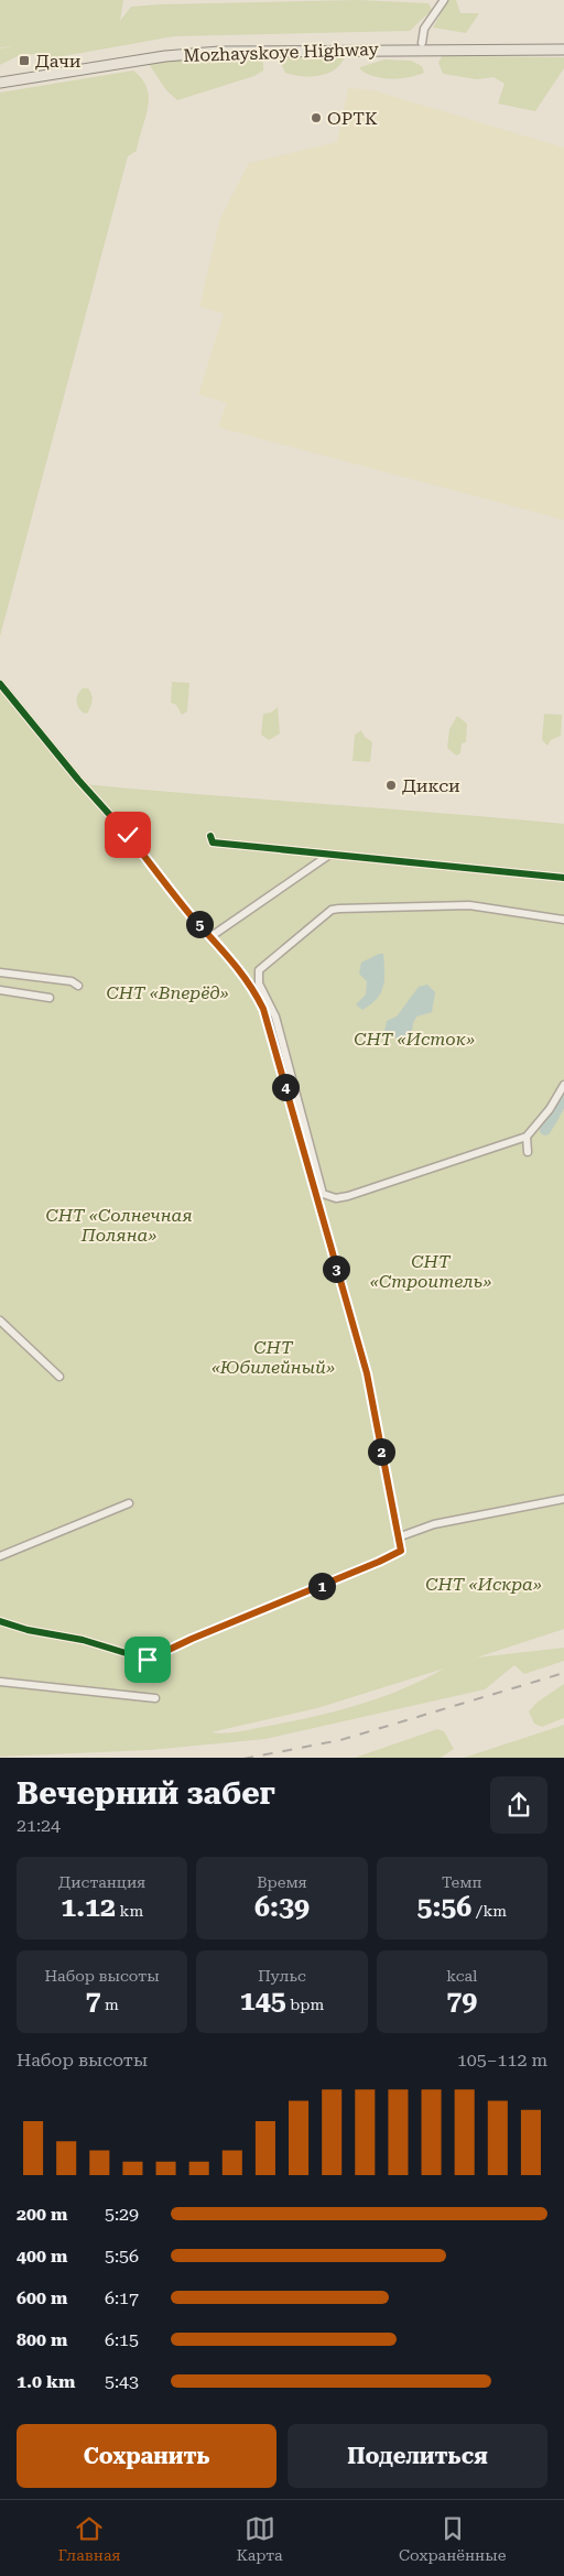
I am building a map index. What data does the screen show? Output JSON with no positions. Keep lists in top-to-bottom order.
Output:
{
  "streets": {
    "main road": ["Mozhayskoye Highway"]
  },
  "parks": [
    "СНТ «Вперёд»",
    "СНТ «Исток»",
    "СНТ «Солнечная Поляна»",
    "СНТ «Строитель»",
    "СНТ «Юбилейный»",
    "СНТ «Искра»"
  ],
  "places": {
    "transit": ["Дачи"],
    "other": ["ОРТК", "Дикси"]
  },
  "page": {
    "pins": [
      "5",
      "4",
      "3",
      "2",
      "1"
    ],
    "heading": ["Вечерний забег", "21:24"],
    "stats": [
      ["Дистанция", "1.12 km"],
      ["Время", "6:39"],
      ["Темп", "5:56 /km"],
      ["Набор высоты", "7 m"],
      ["Пульс", "145 bpm"],
      ["kcal", "79"]
    ],
    "chart": ["Набор высоты", "105–112 m"],
    "list": [
      {
        "name": "200 m",
        "note": "5:29"
      },
      {
        "name": "400 m",
        "note": "5:56"
      },
      {
        "name": "600 m",
        "note": "6:17"
      },
      {
        "name": "800 m",
        "note": "6:15"
      },
      {
        "name": "1.0 km",
        "note": "5:43"
      }
    ],
    "buttons": ["Сохранить", "Поделиться"],
    "tabs": ["Главная", "Карта", "Сохранённые"]
  }
}
